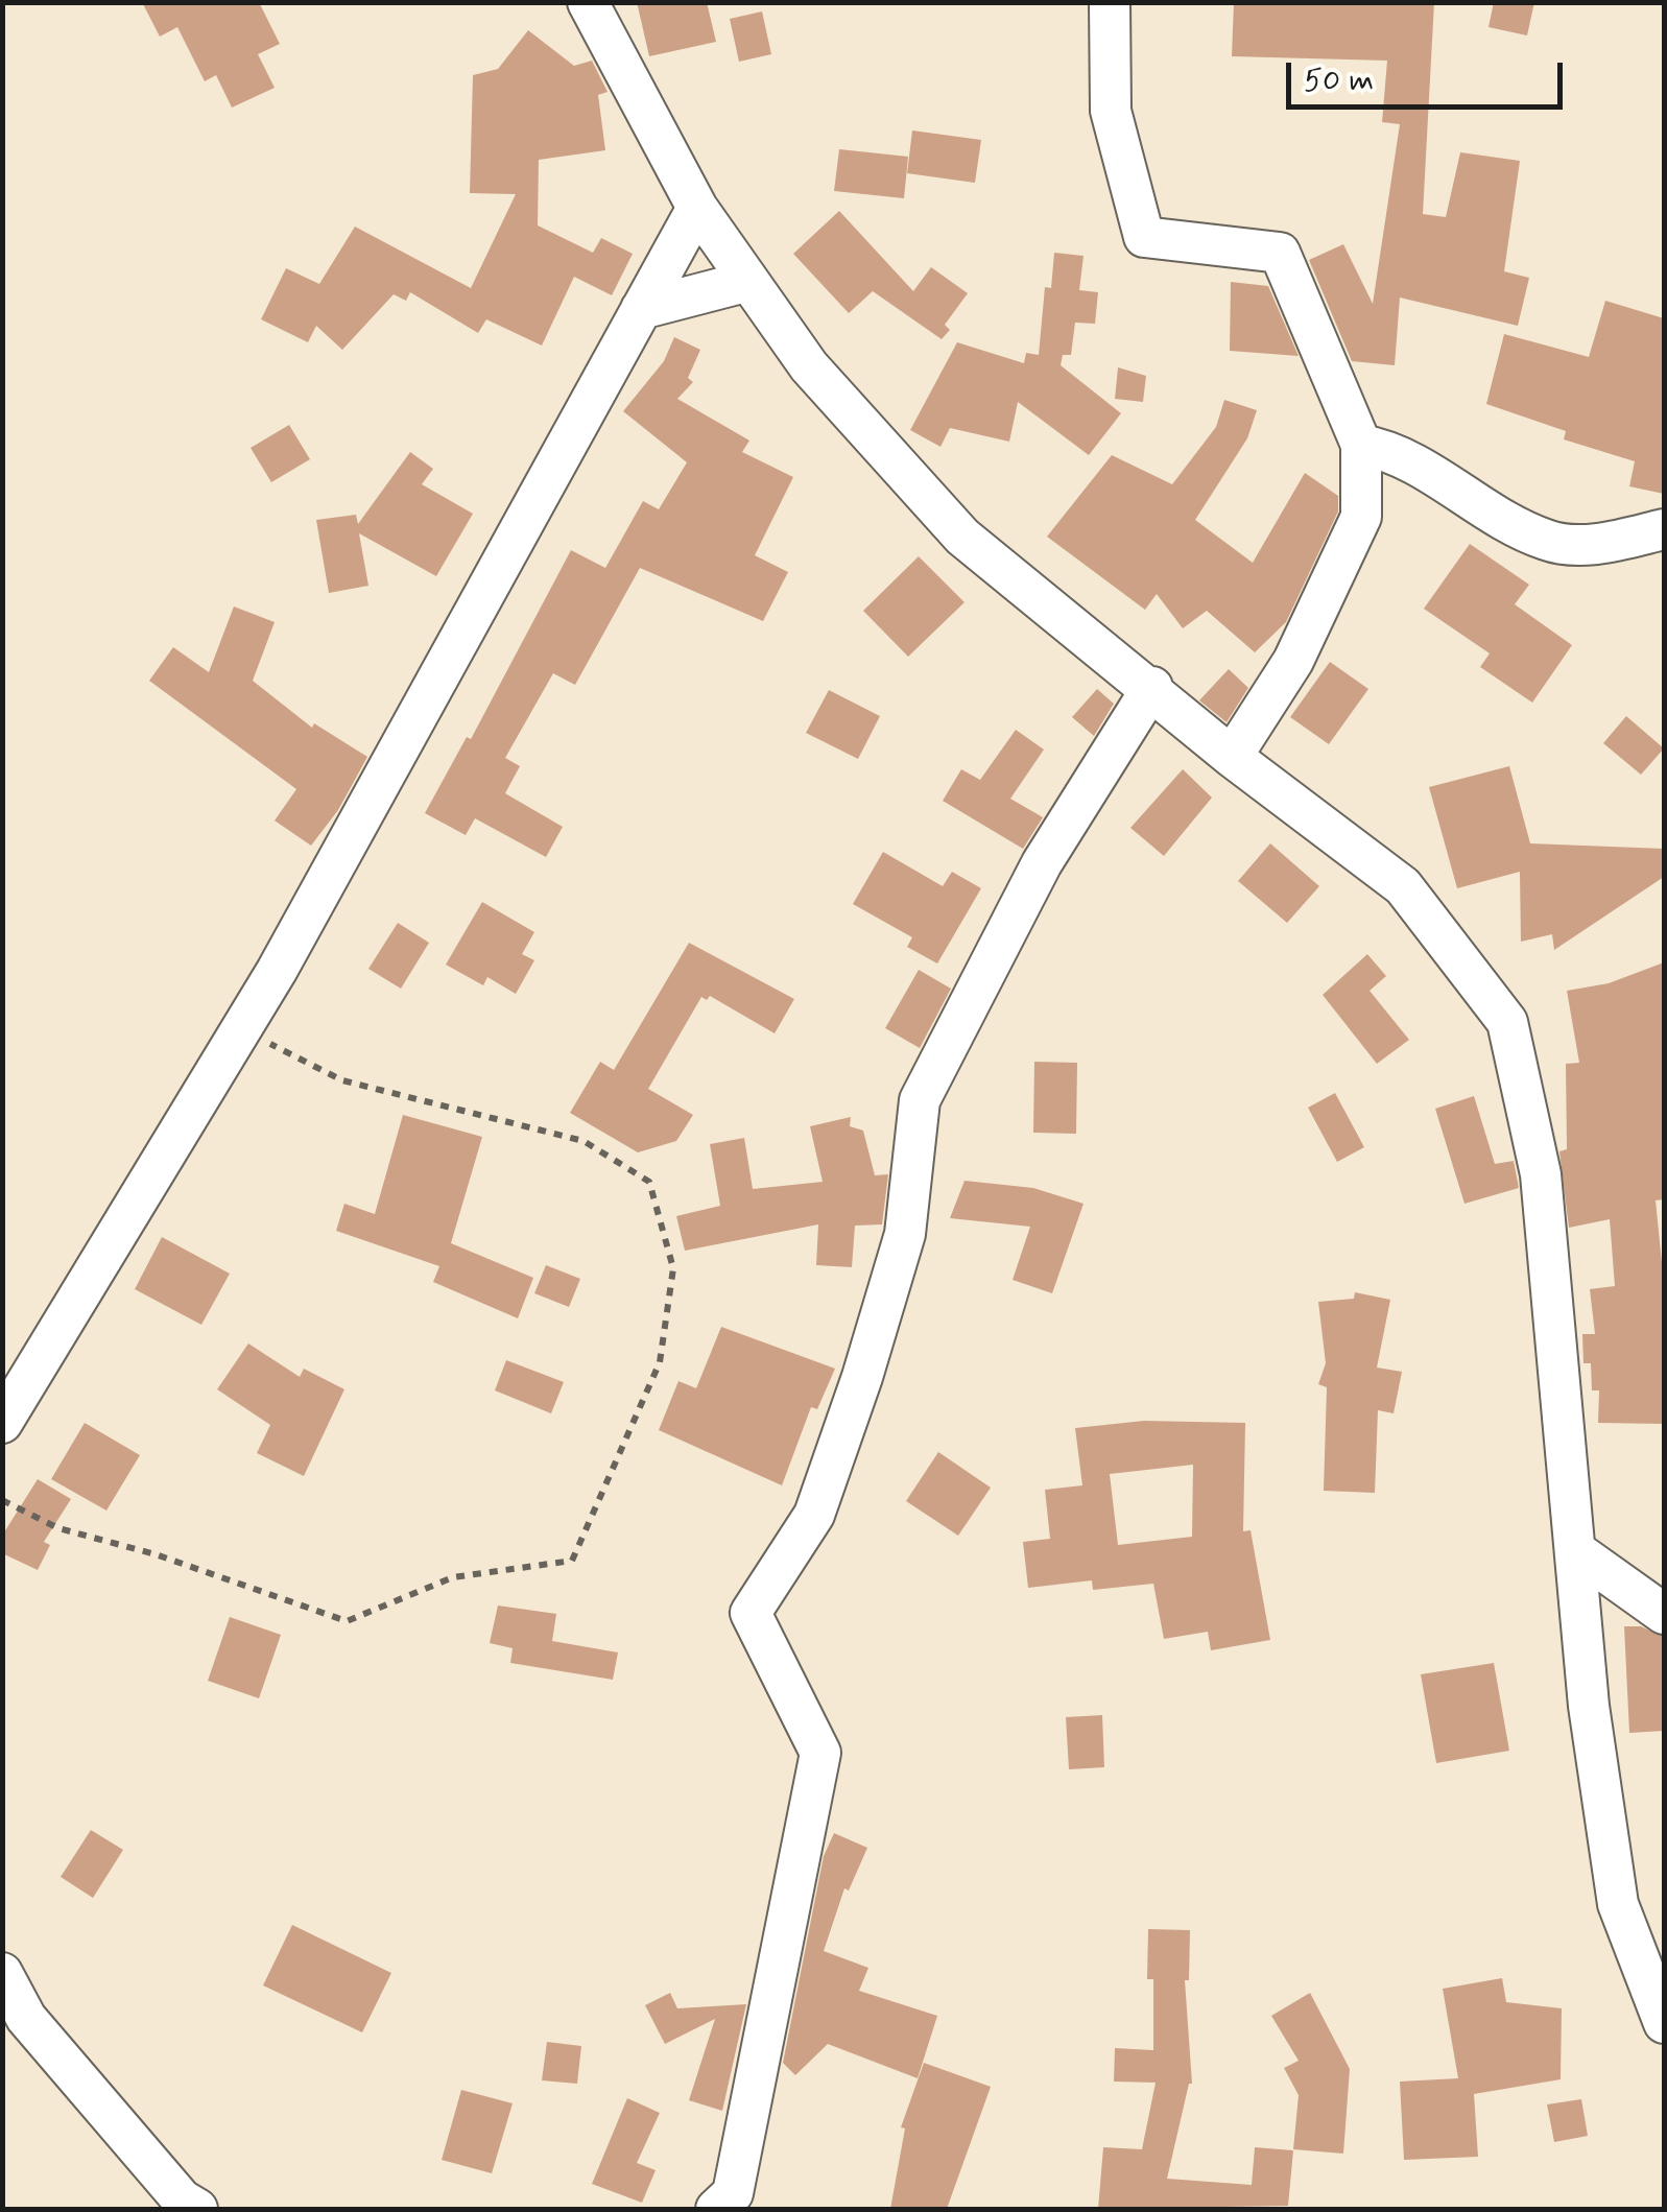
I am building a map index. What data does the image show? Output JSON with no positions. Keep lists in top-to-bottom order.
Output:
{
  "scale_bar": "50 m"
}
